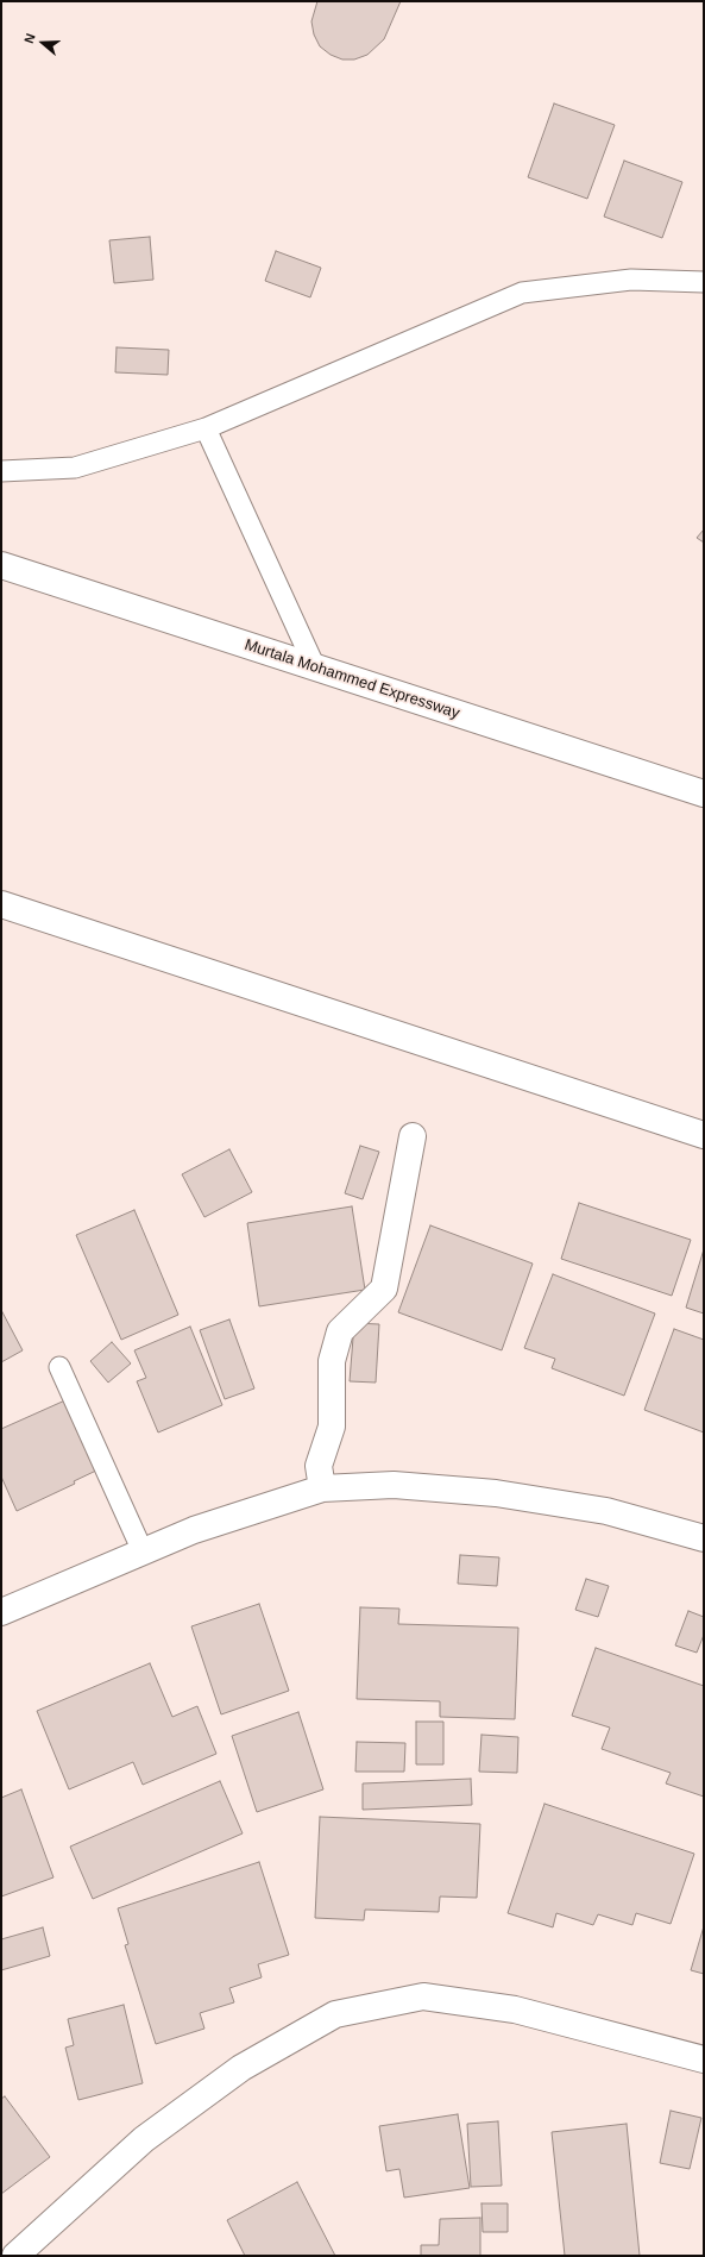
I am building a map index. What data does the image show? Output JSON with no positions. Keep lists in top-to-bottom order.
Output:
{
  "streets": {
    "street": ["Murtala Mohammed Expressway"]
  },
  "north": "left"
}
